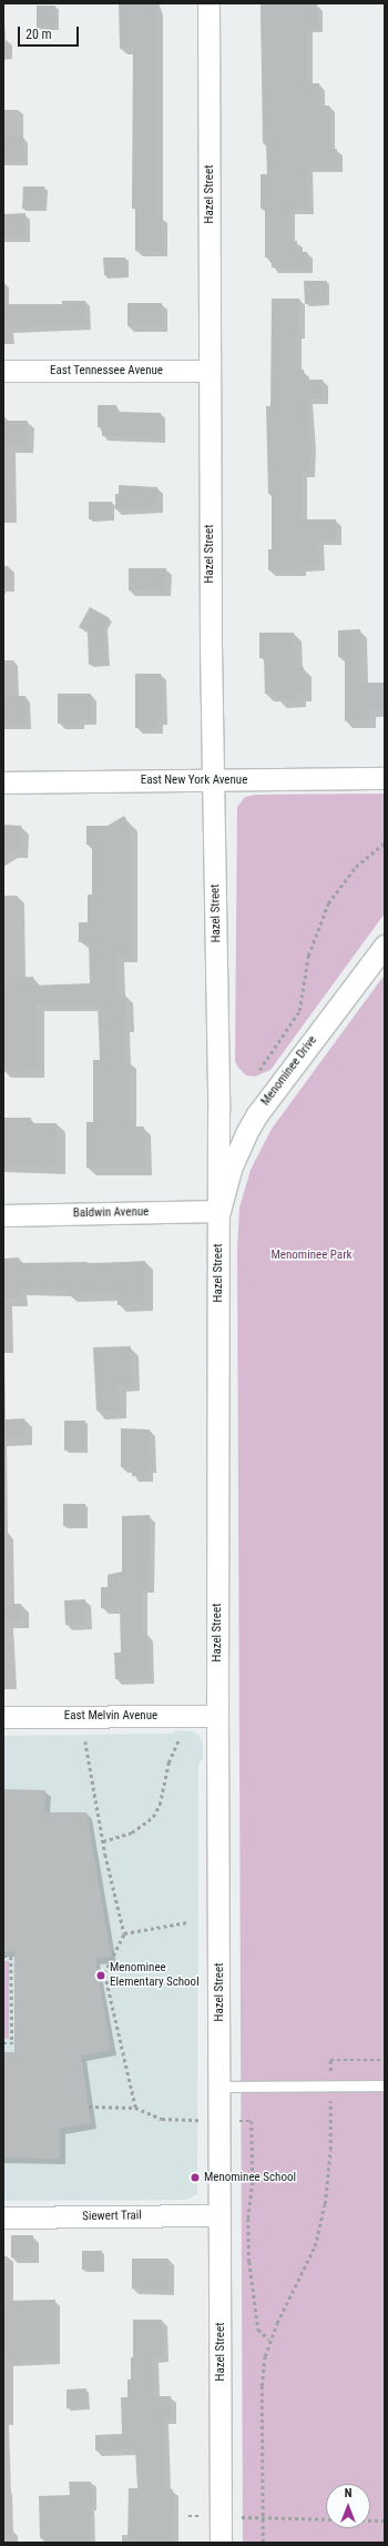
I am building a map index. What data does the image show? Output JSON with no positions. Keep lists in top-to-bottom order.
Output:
{
  "streets": {
    "street": [
      "Hazel Street",
      "East Tennessee Avenue",
      "East New York Avenue",
      "Menominee Drive",
      "Baldwin Avenue",
      "East Melvin Avenue",
      "Siewert Trail"
    ]
  },
  "crossings": [
    ["Hazel Street", "East Tennessee Avenue"],
    ["Hazel Street", "East New York Avenue"],
    ["Hazel Street", "Menominee Drive"],
    ["Hazel Street", "Baldwin Avenue"],
    ["Hazel Street", "East Melvin Avenue"],
    ["Hazel Street", "Siewert Trail"],
    ["Menominee Drive", "Baldwin Avenue"]
  ],
  "parks": ["Menominee Park"],
  "places": ["Menominee Elementary School", "Menominee School"],
  "scale_bar": "20 m",
  "north": "top"
}
